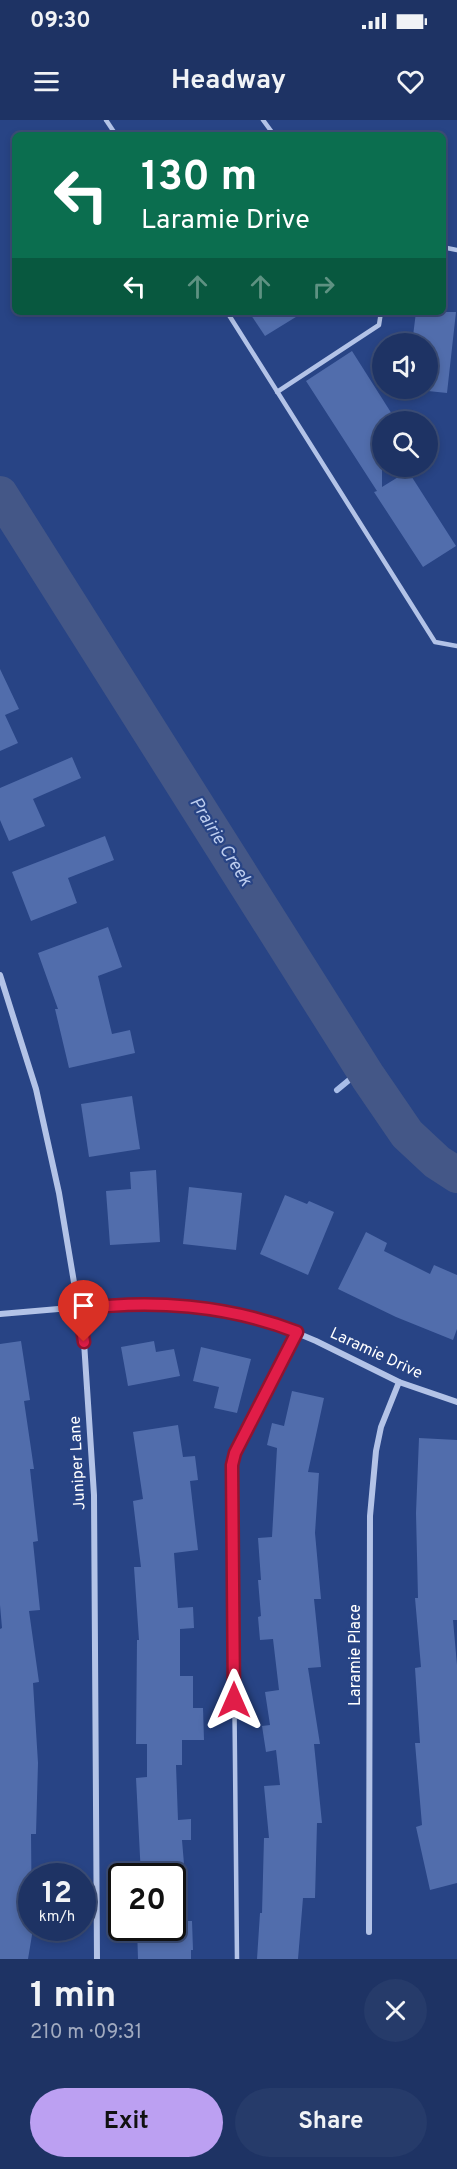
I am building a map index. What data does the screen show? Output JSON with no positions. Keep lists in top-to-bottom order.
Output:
{
  "streets": {
    "street": ["Laramie Drive", "Juniper Lane", "Laramie Place"]
  },
  "crossings": [
    ["Laramie Drive", "Juniper Lane"],
    ["Laramie Drive", "Laramie Place"]
  ],
  "water": ["Prairie Creek"],
  "page": {
    "status": "09:30",
    "header": "Headway",
    "turn": ["130 m", "Laramie Drive"],
    "speed": "12 km/h",
    "limit": "20",
    "heading": ["1 min", "210 m · 09:31"],
    "buttons": ["Exit", "Share"]
  }
}
